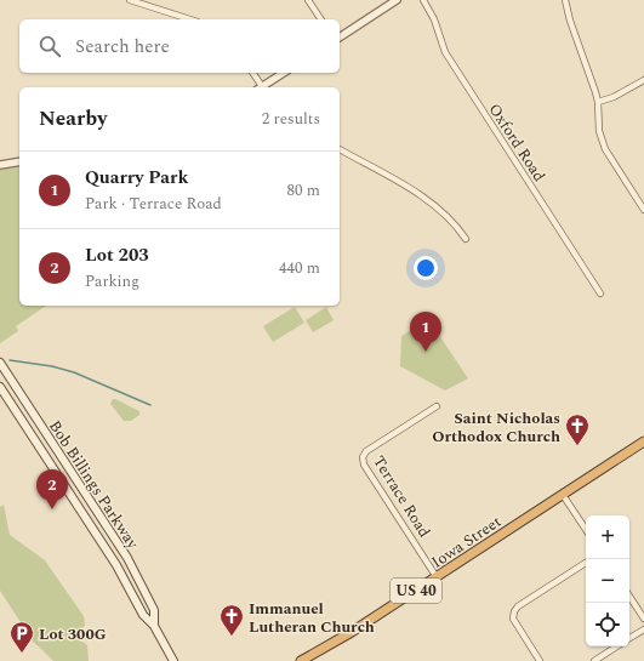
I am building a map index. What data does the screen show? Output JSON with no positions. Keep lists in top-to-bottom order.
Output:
{
  "streets": {
    "highway": ["Iowa Street", "US 40"],
    "main road": ["Bob Billings Parkway"],
    "street": ["Oxford Road", "Terrace Road"]
  },
  "crossings": [
    ["Terrace Road", "Iowa Street"]
  ],
  "places": {
    "church": ["Saint Nicholas Orthodox Church", "Immanuel Lutheran Church"],
    "parking": ["Lot 300G"]
  },
  "page": {
    "search": "Search here",
    "heading": ["Nearby", "2 results"],
    "list": [
      {
        "mark": "1",
        "name": "Quarry Park",
        "note": "Park · Terrace Road",
        "value": "80 m"
      },
      {
        "mark": "2",
        "name": "Lot 203",
        "note": "Parking",
        "value": "440 m"
      }
    ],
    "pins": ["1", "2"],
    "map_buttons": ["+", "−"]
  }
}
